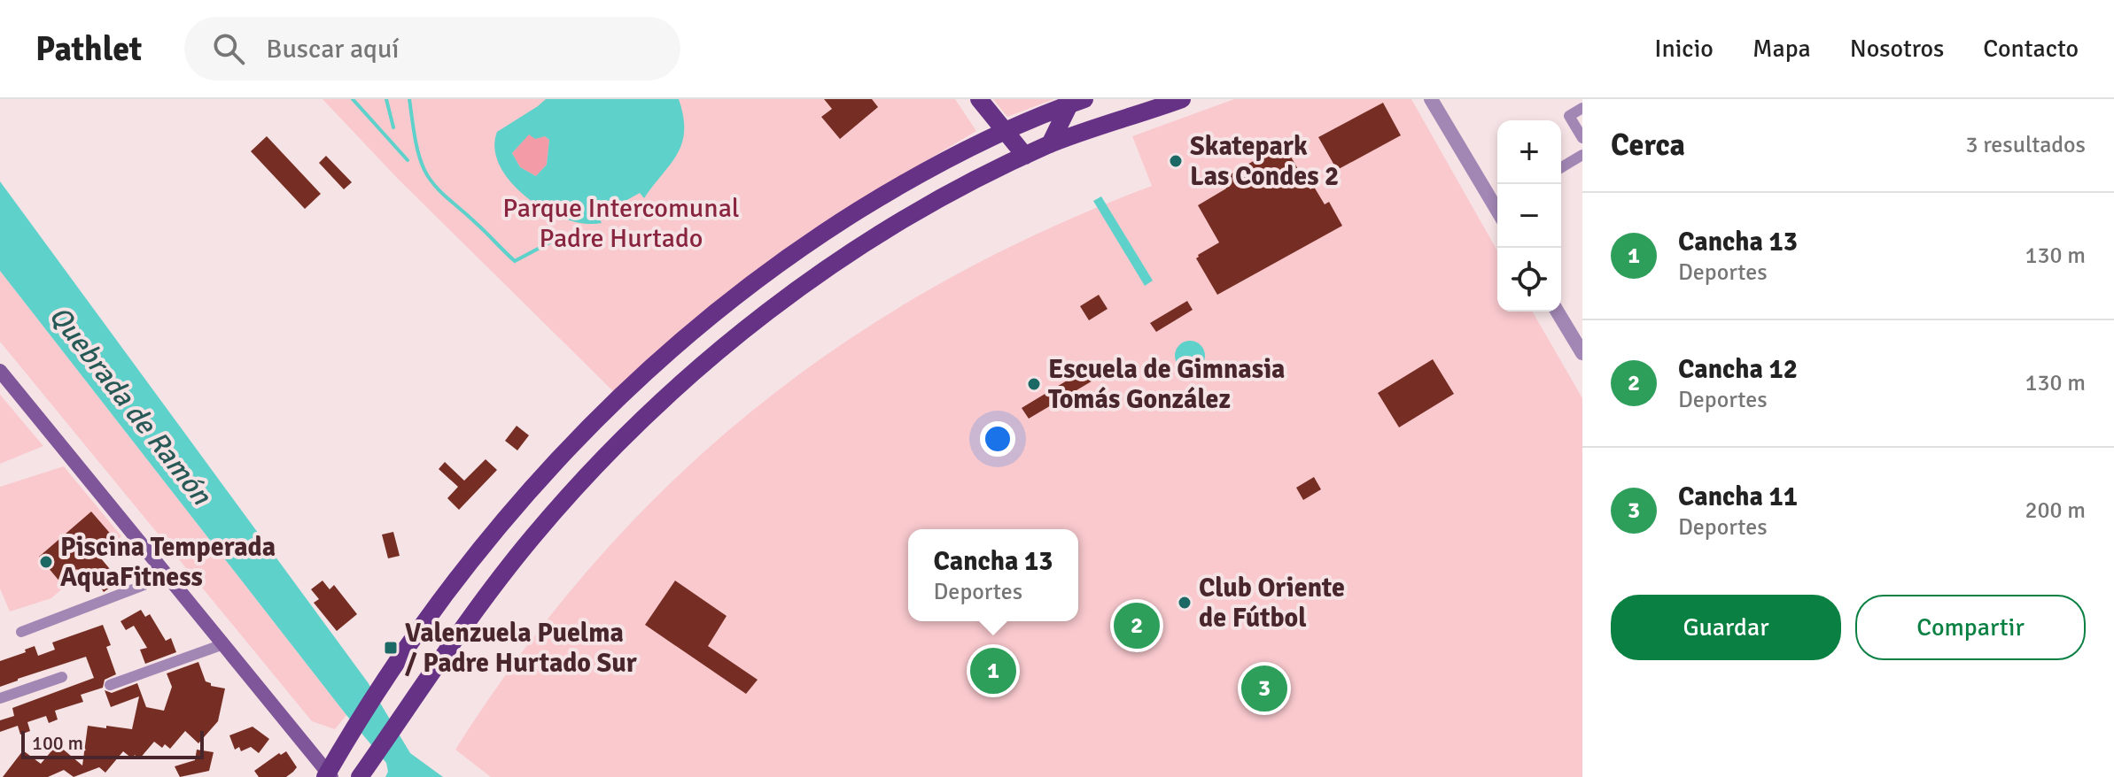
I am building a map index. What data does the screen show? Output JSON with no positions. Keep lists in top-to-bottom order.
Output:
{
  "water": ["Quebrada de Ramón"],
  "parks": ["Parque Intercomunal Padre Hurtado"],
  "places": {
    "other": [
      "Skatepark Las Condes 2",
      "Escuela de Gimnasia Tomás González",
      "Piscina Temperada AquaFitness",
      "Club Oriente de Fútbol"
    ],
    "transit": ["Valenzuela Puelma / Padre Hurtado Sur"]
  },
  "scale_bar": "100 m",
  "page": {
    "header": "Pathlet",
    "search": "Buscar aquí",
    "nav": [
      "Inicio",
      "Mapa",
      "Nosotros",
      "Contacto"
    ],
    "heading": ["Cerca", "3 resultados"],
    "map_buttons": ["+", "−"],
    "list": [
      {
        "mark": "1",
        "name": "Cancha 13",
        "note": "Deportes",
        "value": "130 m"
      },
      {
        "mark": "2",
        "name": "Cancha 12",
        "note": "Deportes",
        "value": "130 m"
      },
      {
        "mark": "3",
        "name": "Cancha 11",
        "note": "Deportes",
        "value": "200 m"
      }
    ],
    "popup": ["Cancha 13", "Deportes"],
    "buttons": ["Guardar", "Compartir"],
    "pins": ["2", "1", "3"],
    "scale": "100 m"
  }
}
